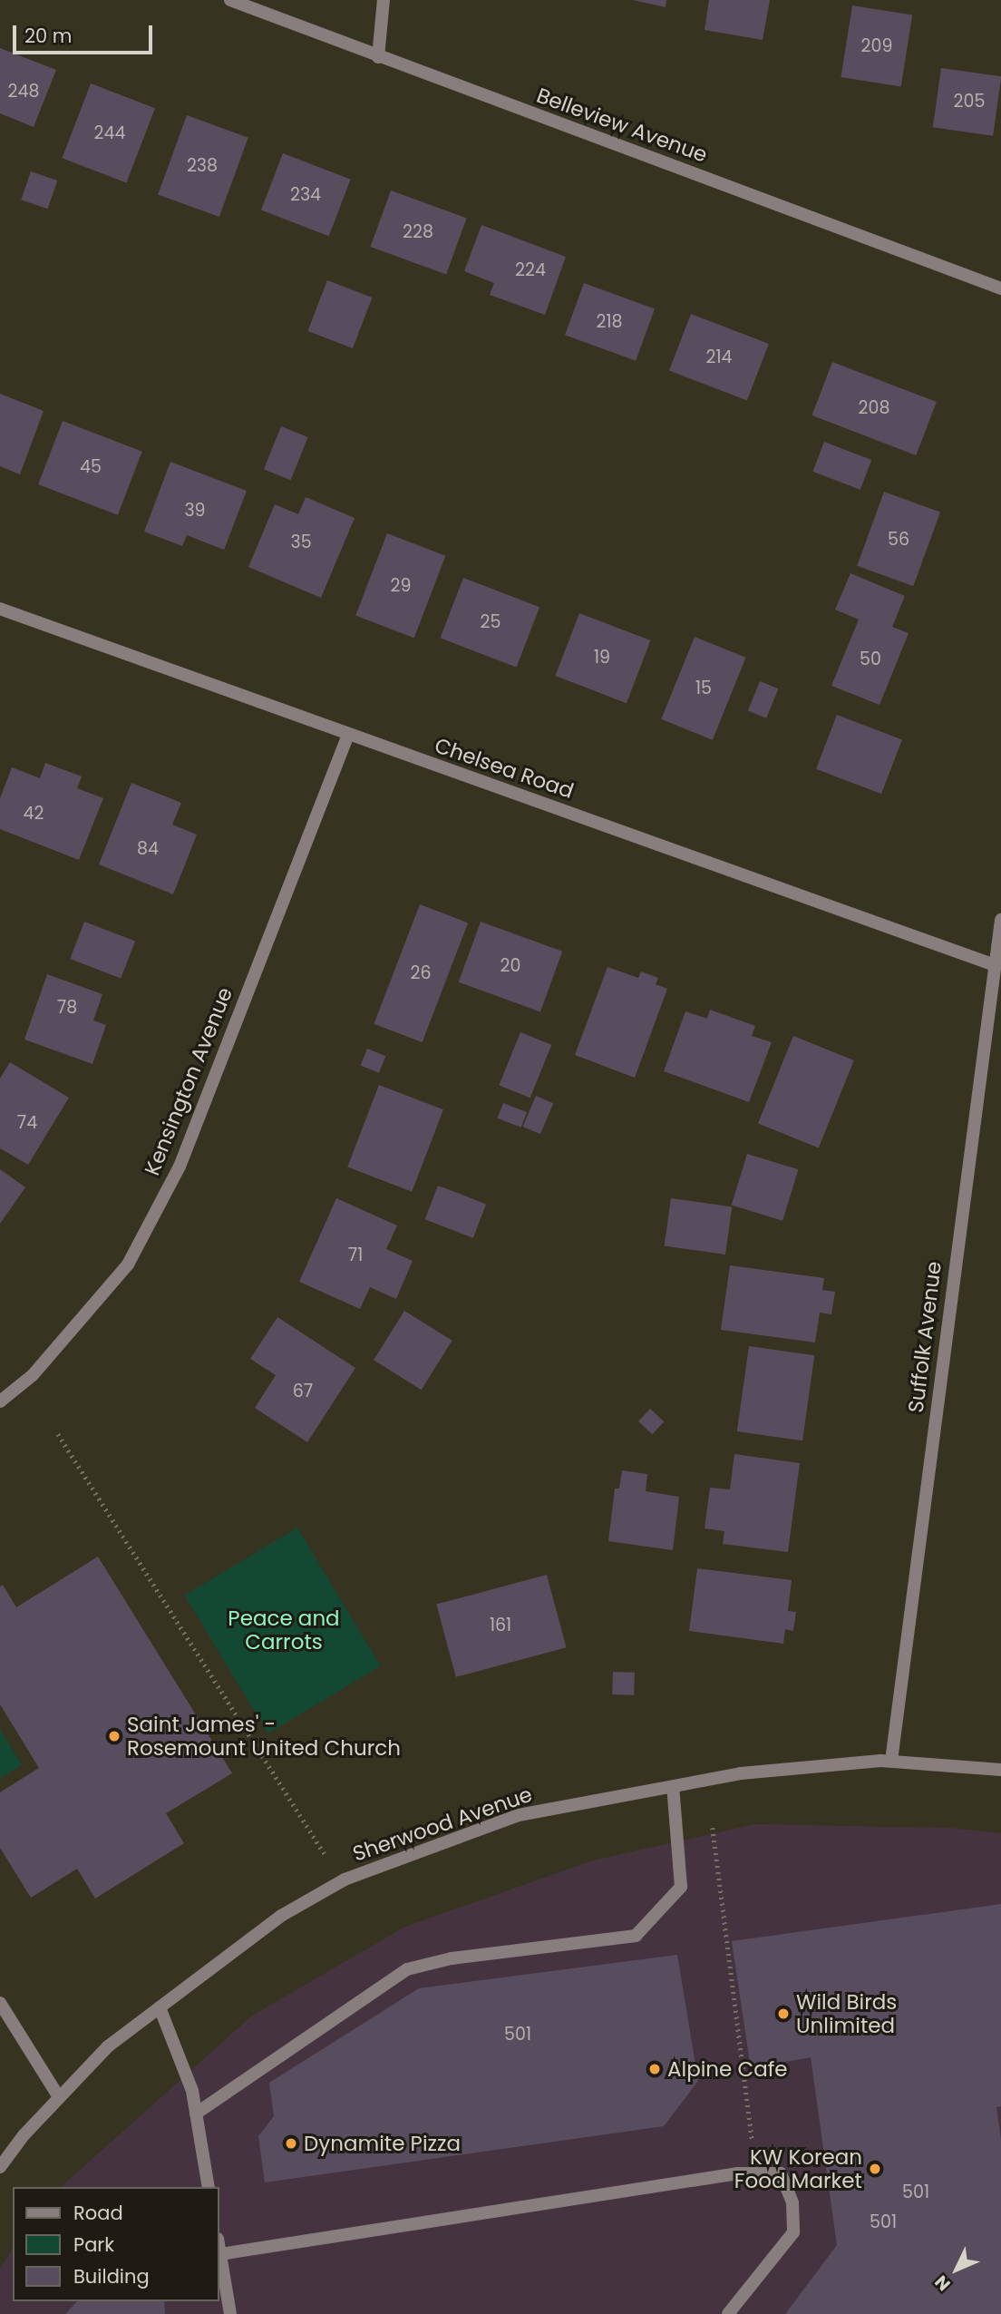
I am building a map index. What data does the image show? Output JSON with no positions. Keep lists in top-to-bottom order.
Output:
{
  "streets": {
    "street": [
      "Belleview Avenue",
      "Chelsea Road",
      "Kensington Avenue",
      "Suffolk Avenue",
      "Sherwood Avenue"
    ]
  },
  "crossings": [
    ["Chelsea Road", "Kensington Avenue"],
    ["Chelsea Road", "Suffolk Avenue"],
    ["Suffolk Avenue", "Sherwood Avenue"]
  ],
  "parks": ["Peace and Carrots"],
  "places": [
    "Saint James' - Rosemount United Church",
    "Wild Birds Unlimited",
    "Alpine Cafe",
    "Dynamite Pizza",
    "KW Korean Food Market"
  ],
  "house_numbers": [
    "209",
    "248",
    "205",
    "244",
    "238",
    "234",
    "228",
    "224",
    "218",
    "214",
    "208",
    "45",
    "39",
    "56",
    "35",
    "29",
    "25",
    "19",
    "50",
    "15",
    "42",
    "84",
    "20",
    "26",
    "78",
    "74",
    "71",
    "67",
    "161",
    "501",
    "501",
    "501"
  ],
  "legend": ["Road", "Park", "Building"],
  "scale_bar": "20 m",
  "north": "bottom left"
}
